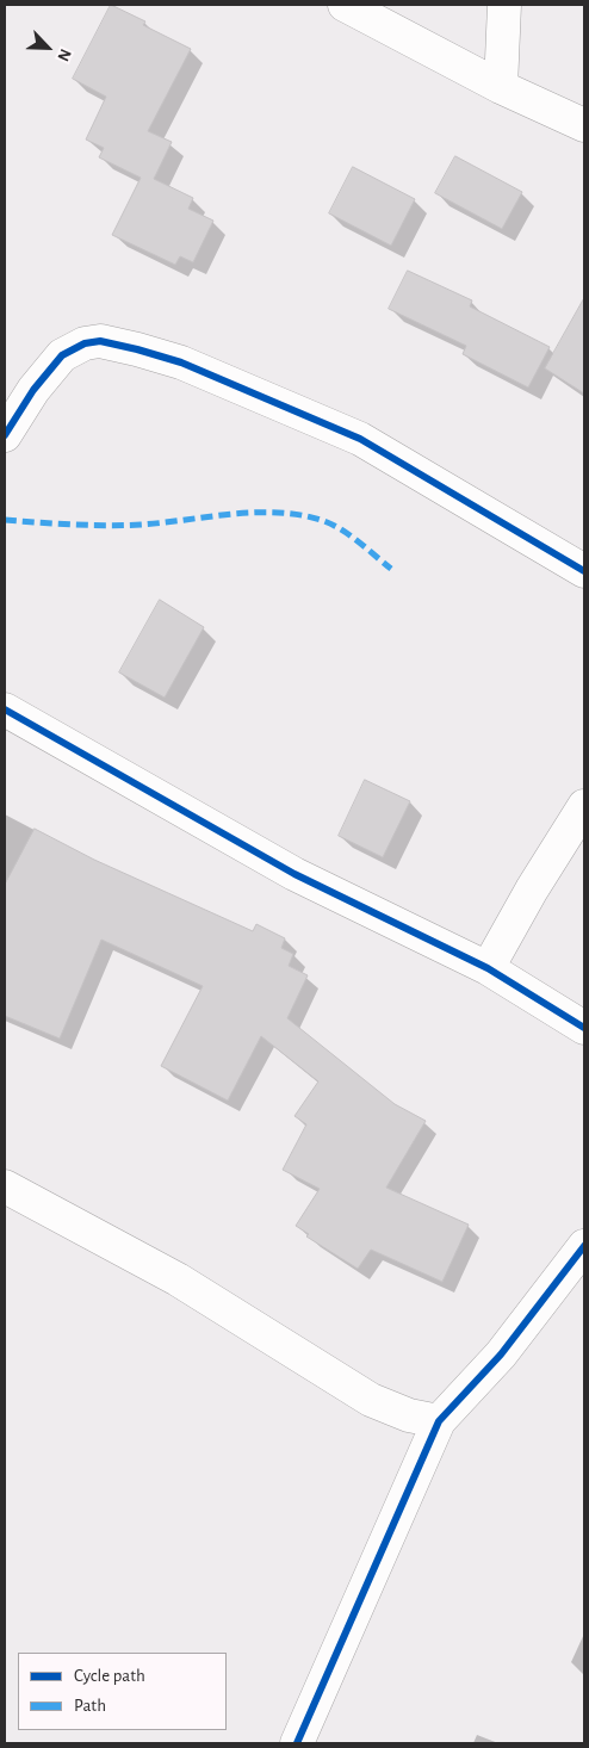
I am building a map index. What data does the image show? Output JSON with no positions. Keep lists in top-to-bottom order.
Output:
{
  "legend": ["Cycle path", "Path"],
  "north": "bottom right"
}
